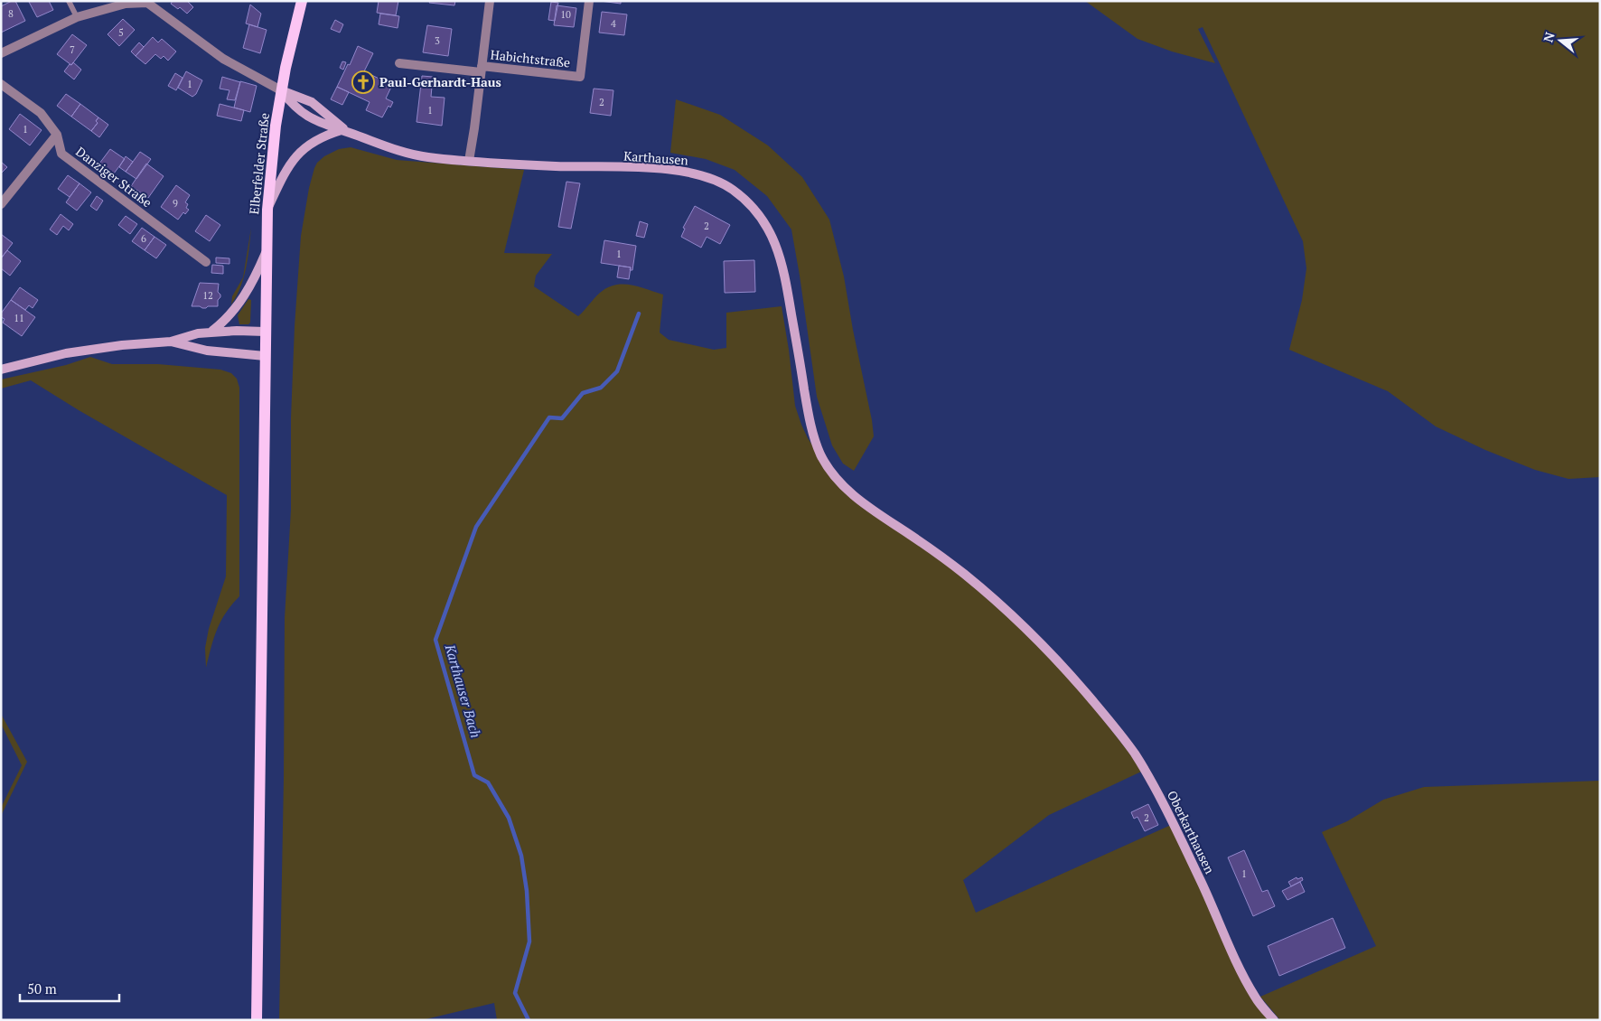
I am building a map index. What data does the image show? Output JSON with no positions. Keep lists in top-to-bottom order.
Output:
{
  "streets": {
    "main road": ["Karthausen", "Elberfelder Straße", "Oberkarthausen"],
    "street": ["Habichtstraße", "Danziger Straße"]
  },
  "crossings": [
    ["Karthausen", "Elberfelder Straße"],
    ["Karthausen", "Oberkarthausen"]
  ],
  "water": ["Karthauser Bach"],
  "places": {
    "church": ["Paul-Gerhardt-Haus"]
  },
  "house_numbers": [
    "8",
    "10",
    "4",
    "5",
    "3",
    "7",
    "1",
    "2",
    "1",
    "1",
    "9",
    "2",
    "6",
    "1",
    "12",
    "11",
    "2",
    "1"
  ],
  "scale_bar": "50 m",
  "north": "left"
}
